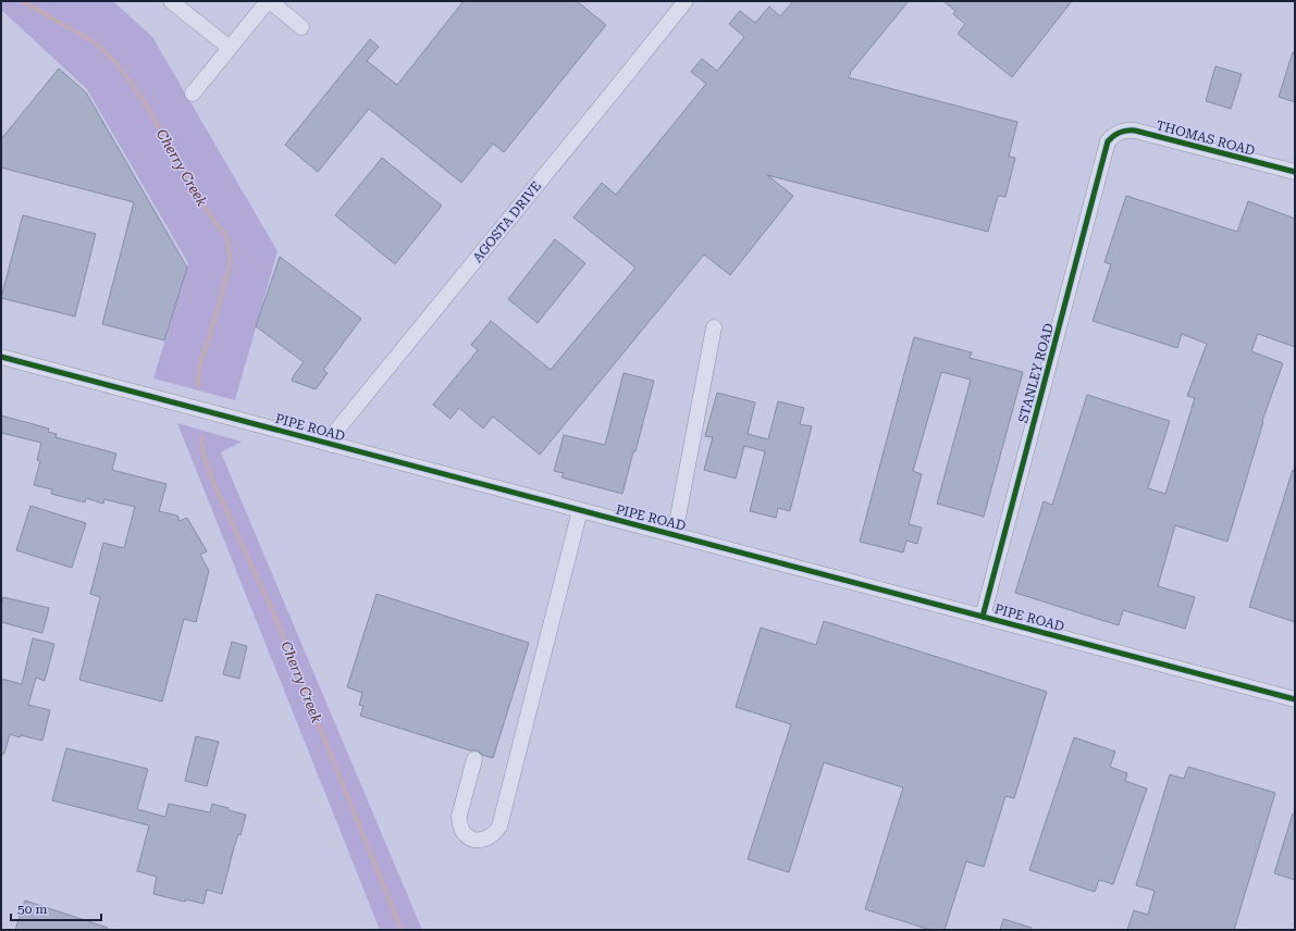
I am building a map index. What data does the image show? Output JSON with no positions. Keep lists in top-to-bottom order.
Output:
{
  "streets": {
    "street": [
      "THOMAS ROAD",
      "AGOSTA DRIVE",
      "STANLEY ROAD",
      "PIPE ROAD"
    ]
  },
  "crossings": [
    ["THOMAS ROAD", "STANLEY ROAD"],
    ["AGOSTA DRIVE", "PIPE ROAD"],
    ["STANLEY ROAD", "PIPE ROAD"]
  ],
  "water": ["Cherry Creek"],
  "scale_bar": "50 m"
}
